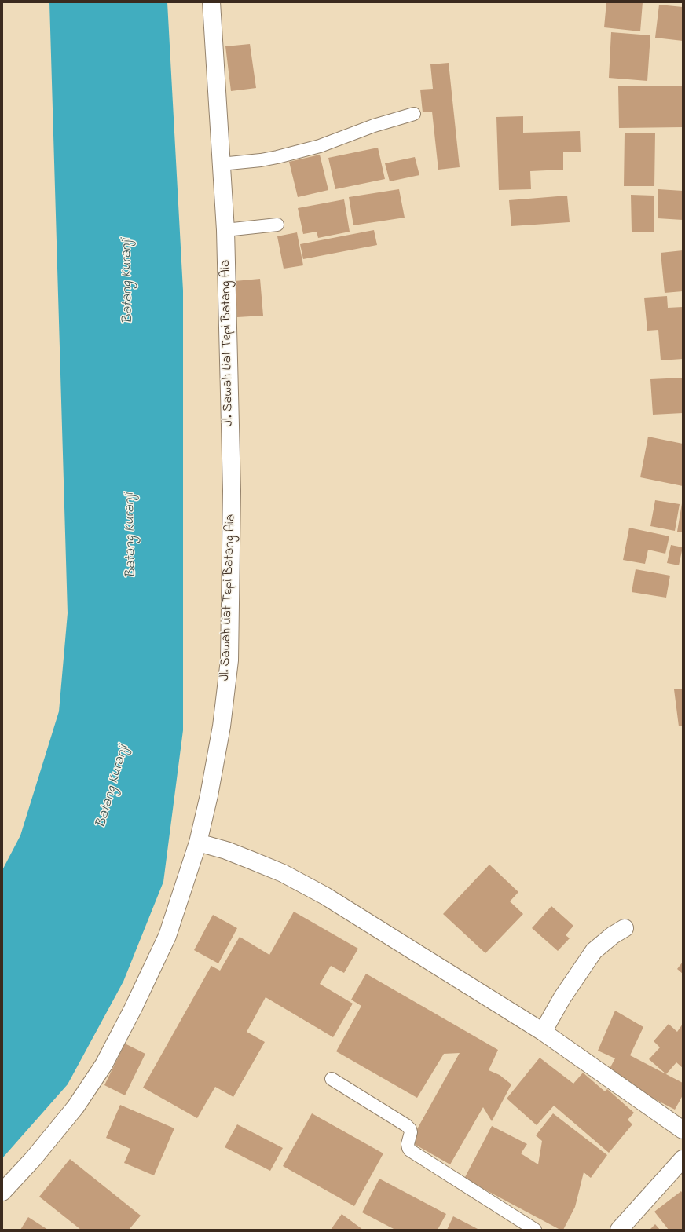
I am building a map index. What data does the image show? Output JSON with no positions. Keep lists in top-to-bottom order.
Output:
{
  "streets": {
    "street": ["Jl. Sawah Liat Tepi Batang Aia"]
  },
  "water": ["Batang Kuranji"]
}
